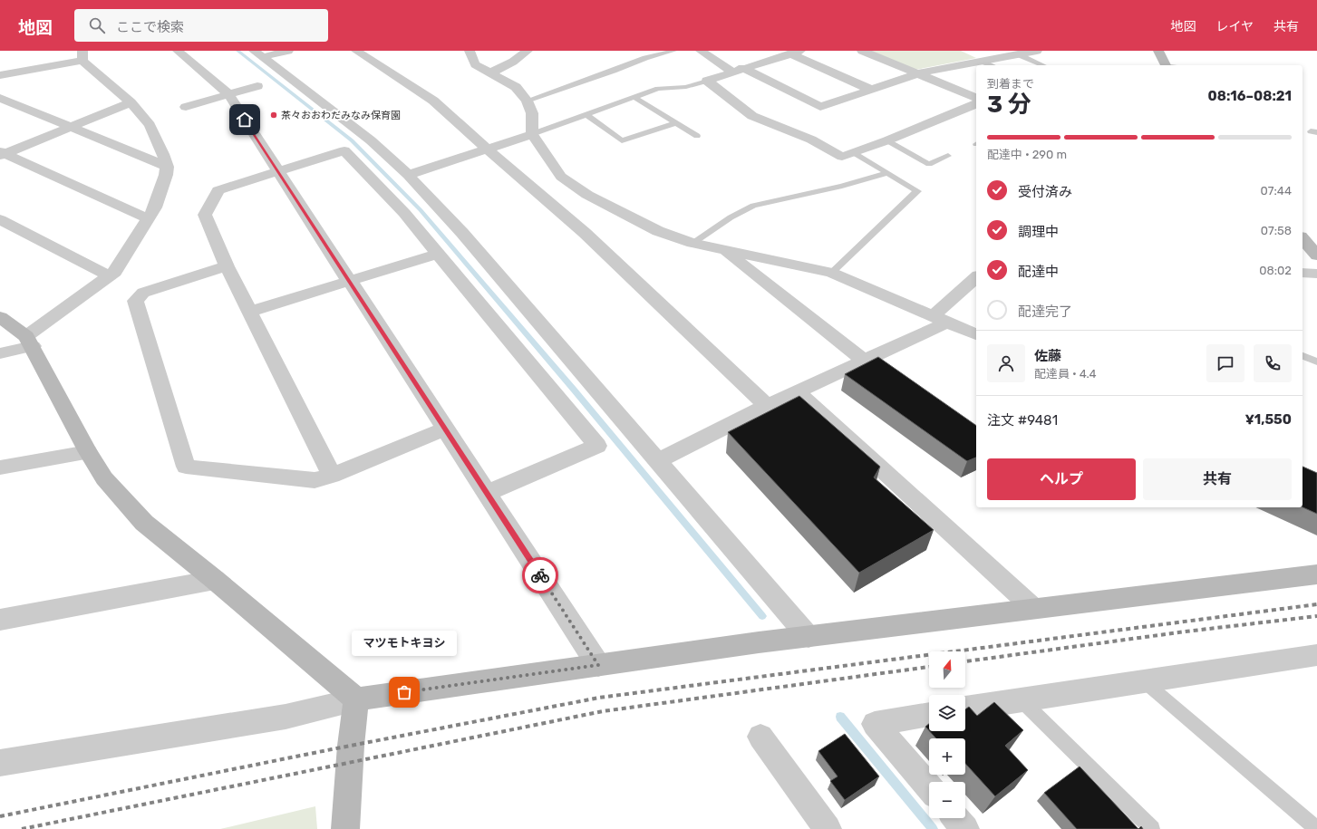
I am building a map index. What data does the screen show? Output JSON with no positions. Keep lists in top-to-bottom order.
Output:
{
  "places": ["茶々おおわだみなみ保育園", "マツモトキヨシ"],
  "north": "top",
  "page": {
    "header": "地図",
    "search": "ここで検索",
    "nav": ["地図", "レイヤ", "共有"],
    "heading": ["3 分", "到着まで", "08:16–08:21"],
    "panel": [
      "佐藤",
      "配達員 · 4.4",
      "注文 #9481",
      "¥1,550"
    ],
    "bar": "配達中 · 290 m",
    "list": [
      ["受付済み", "07:44"],
      ["調理中", "07:58"],
      ["配達中", "08:02"],
      "配達完了"
    ],
    "buttons": ["ヘルプ", "共有"],
    "bubble": "マツモトキヨシ",
    "map_buttons": ["+", "−"]
  }
}
